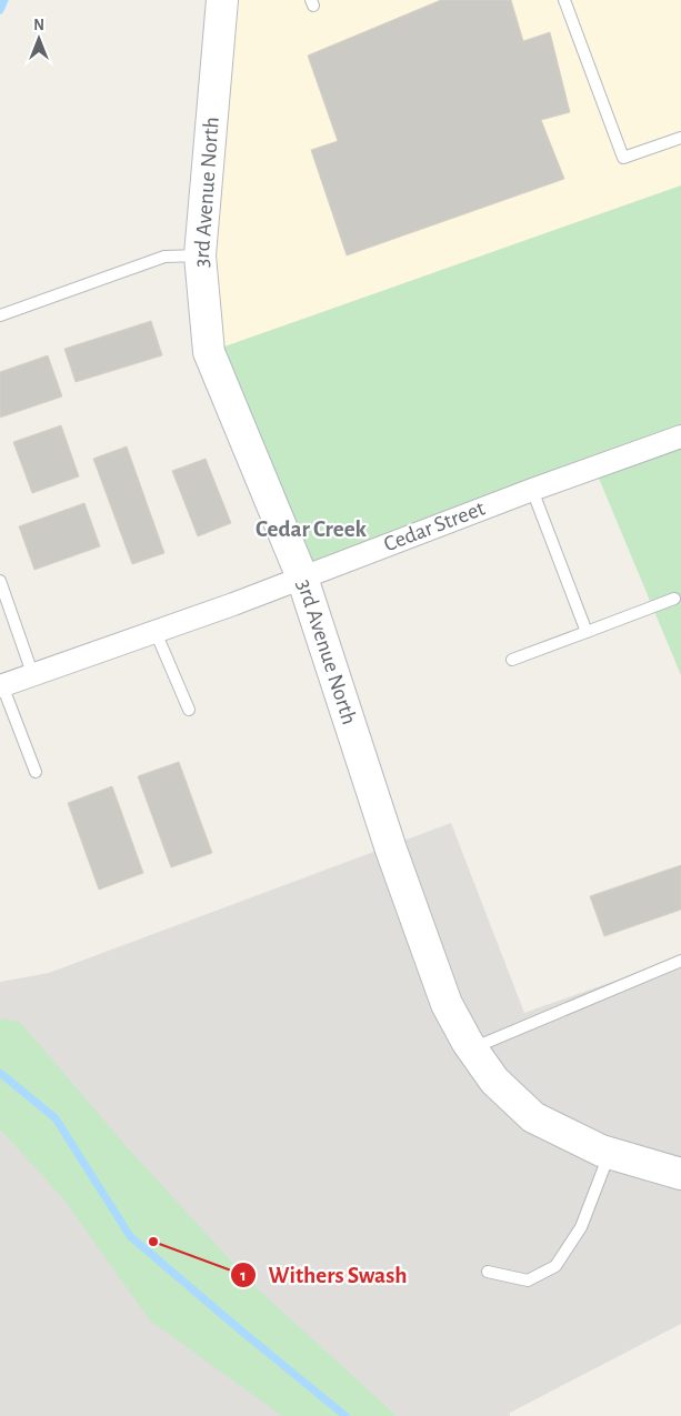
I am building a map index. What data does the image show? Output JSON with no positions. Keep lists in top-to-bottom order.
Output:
{
  "streets": {
    "street": ["3rd Avenue North", "Cedar Street"]
  },
  "crossings": [
    ["3rd Avenue North", "Cedar Street"]
  ],
  "districts": ["Cedar Creek"],
  "places": ["Withers Swash"],
  "north": "top"
}
